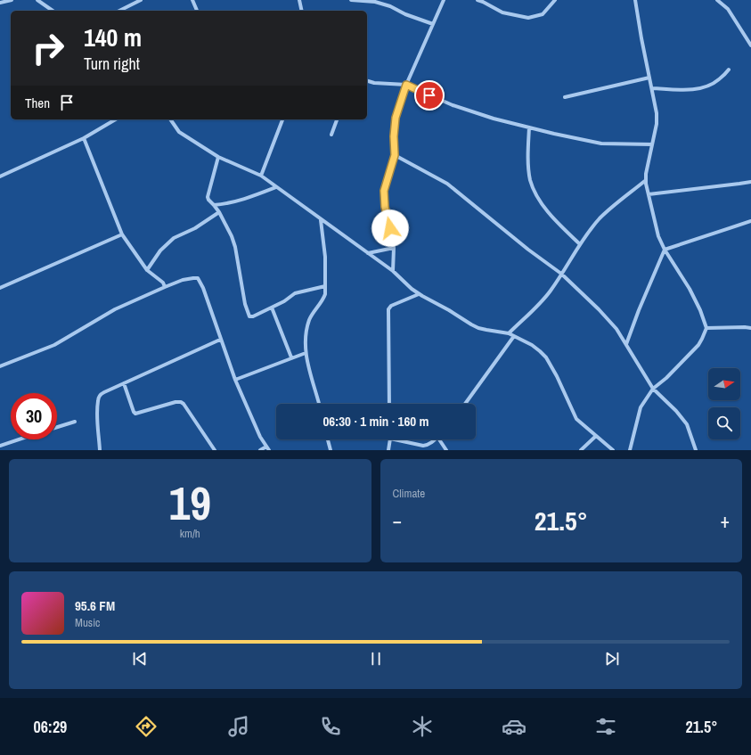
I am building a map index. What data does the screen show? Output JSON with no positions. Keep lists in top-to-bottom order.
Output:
{
  "north": "right",
  "page": {
    "turn": ["140 m", "Turn right"],
    "then": "Then",
    "limit": "30",
    "trip": "06:30 · 1 min · 160 m",
    "tile": [
      ["19", "km/h"],
      "Climate"
    ],
    "heat": ["−", "21.5°", "+"],
    "song": ["95.6 FM", "Music"],
    "tabs": ["06:29", "21.5°"]
  }
}
